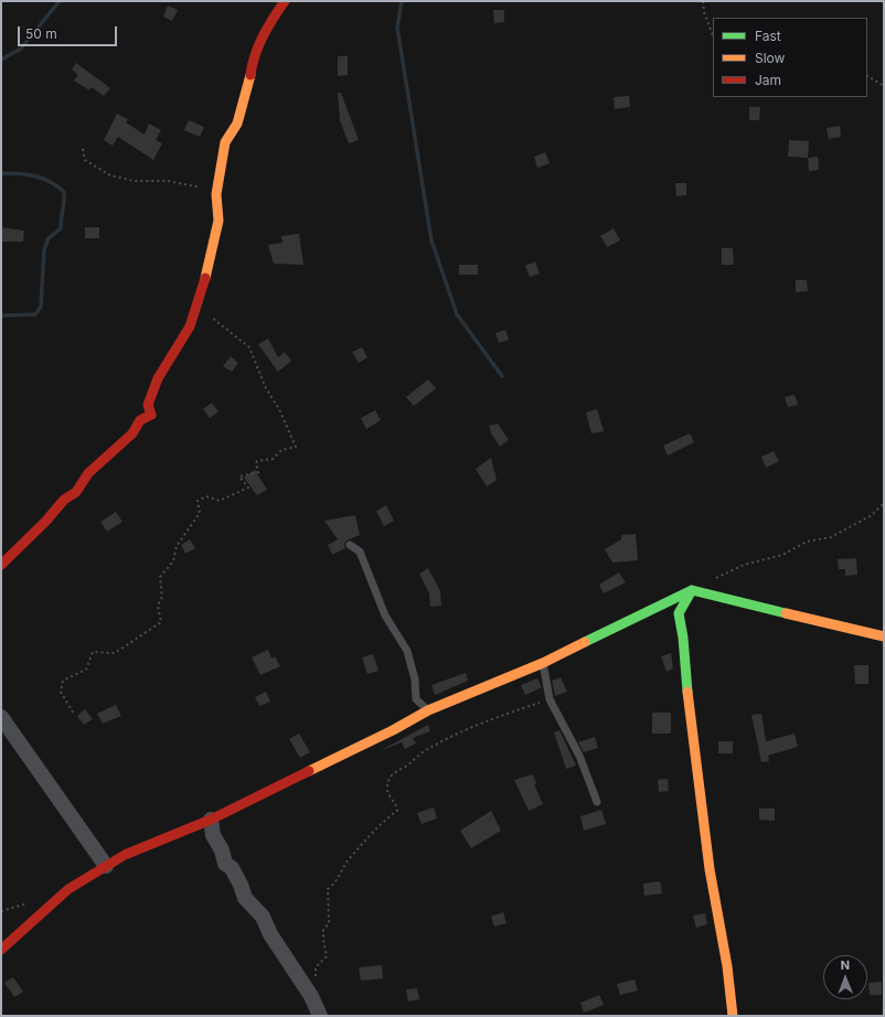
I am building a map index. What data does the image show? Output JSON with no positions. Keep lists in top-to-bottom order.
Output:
{
  "legend": ["Fast", "Slow", "Jam"],
  "scale_bar": "50 m",
  "north": "top"
}
